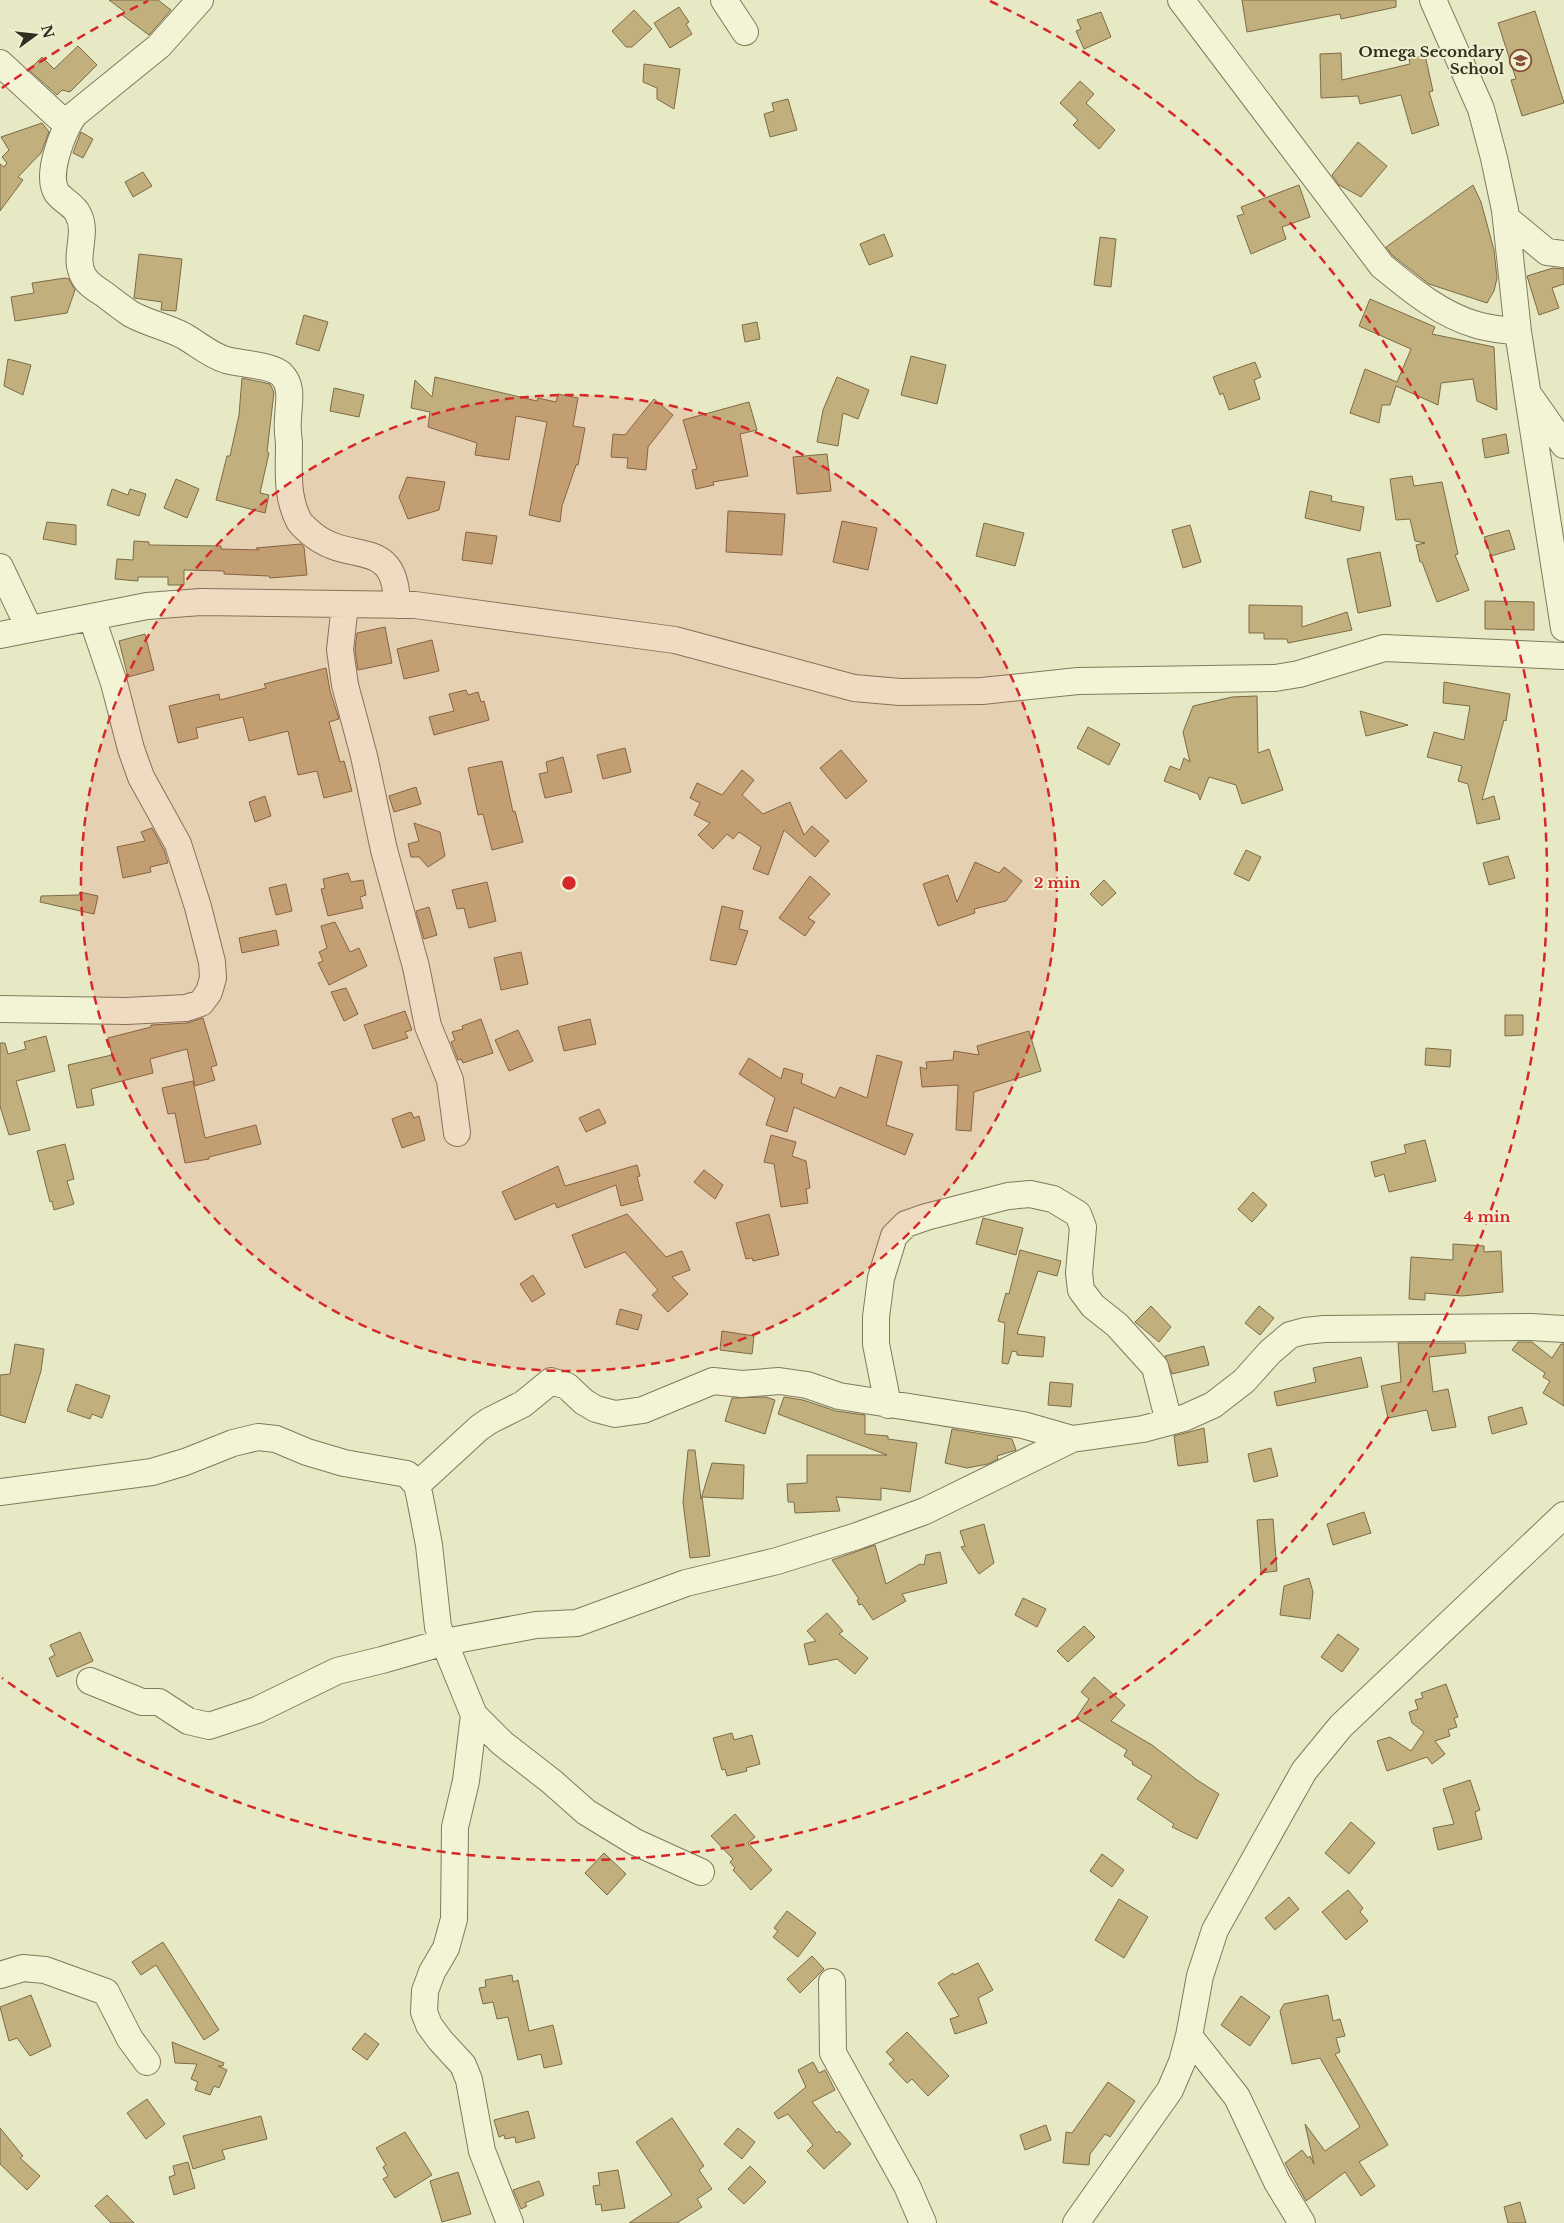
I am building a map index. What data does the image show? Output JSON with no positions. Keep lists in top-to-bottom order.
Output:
{
  "places": {
    "school or university": ["Omega Secondary School"]
  },
  "north": "right",
  "rings": ["2 min", "4 min"]
}
